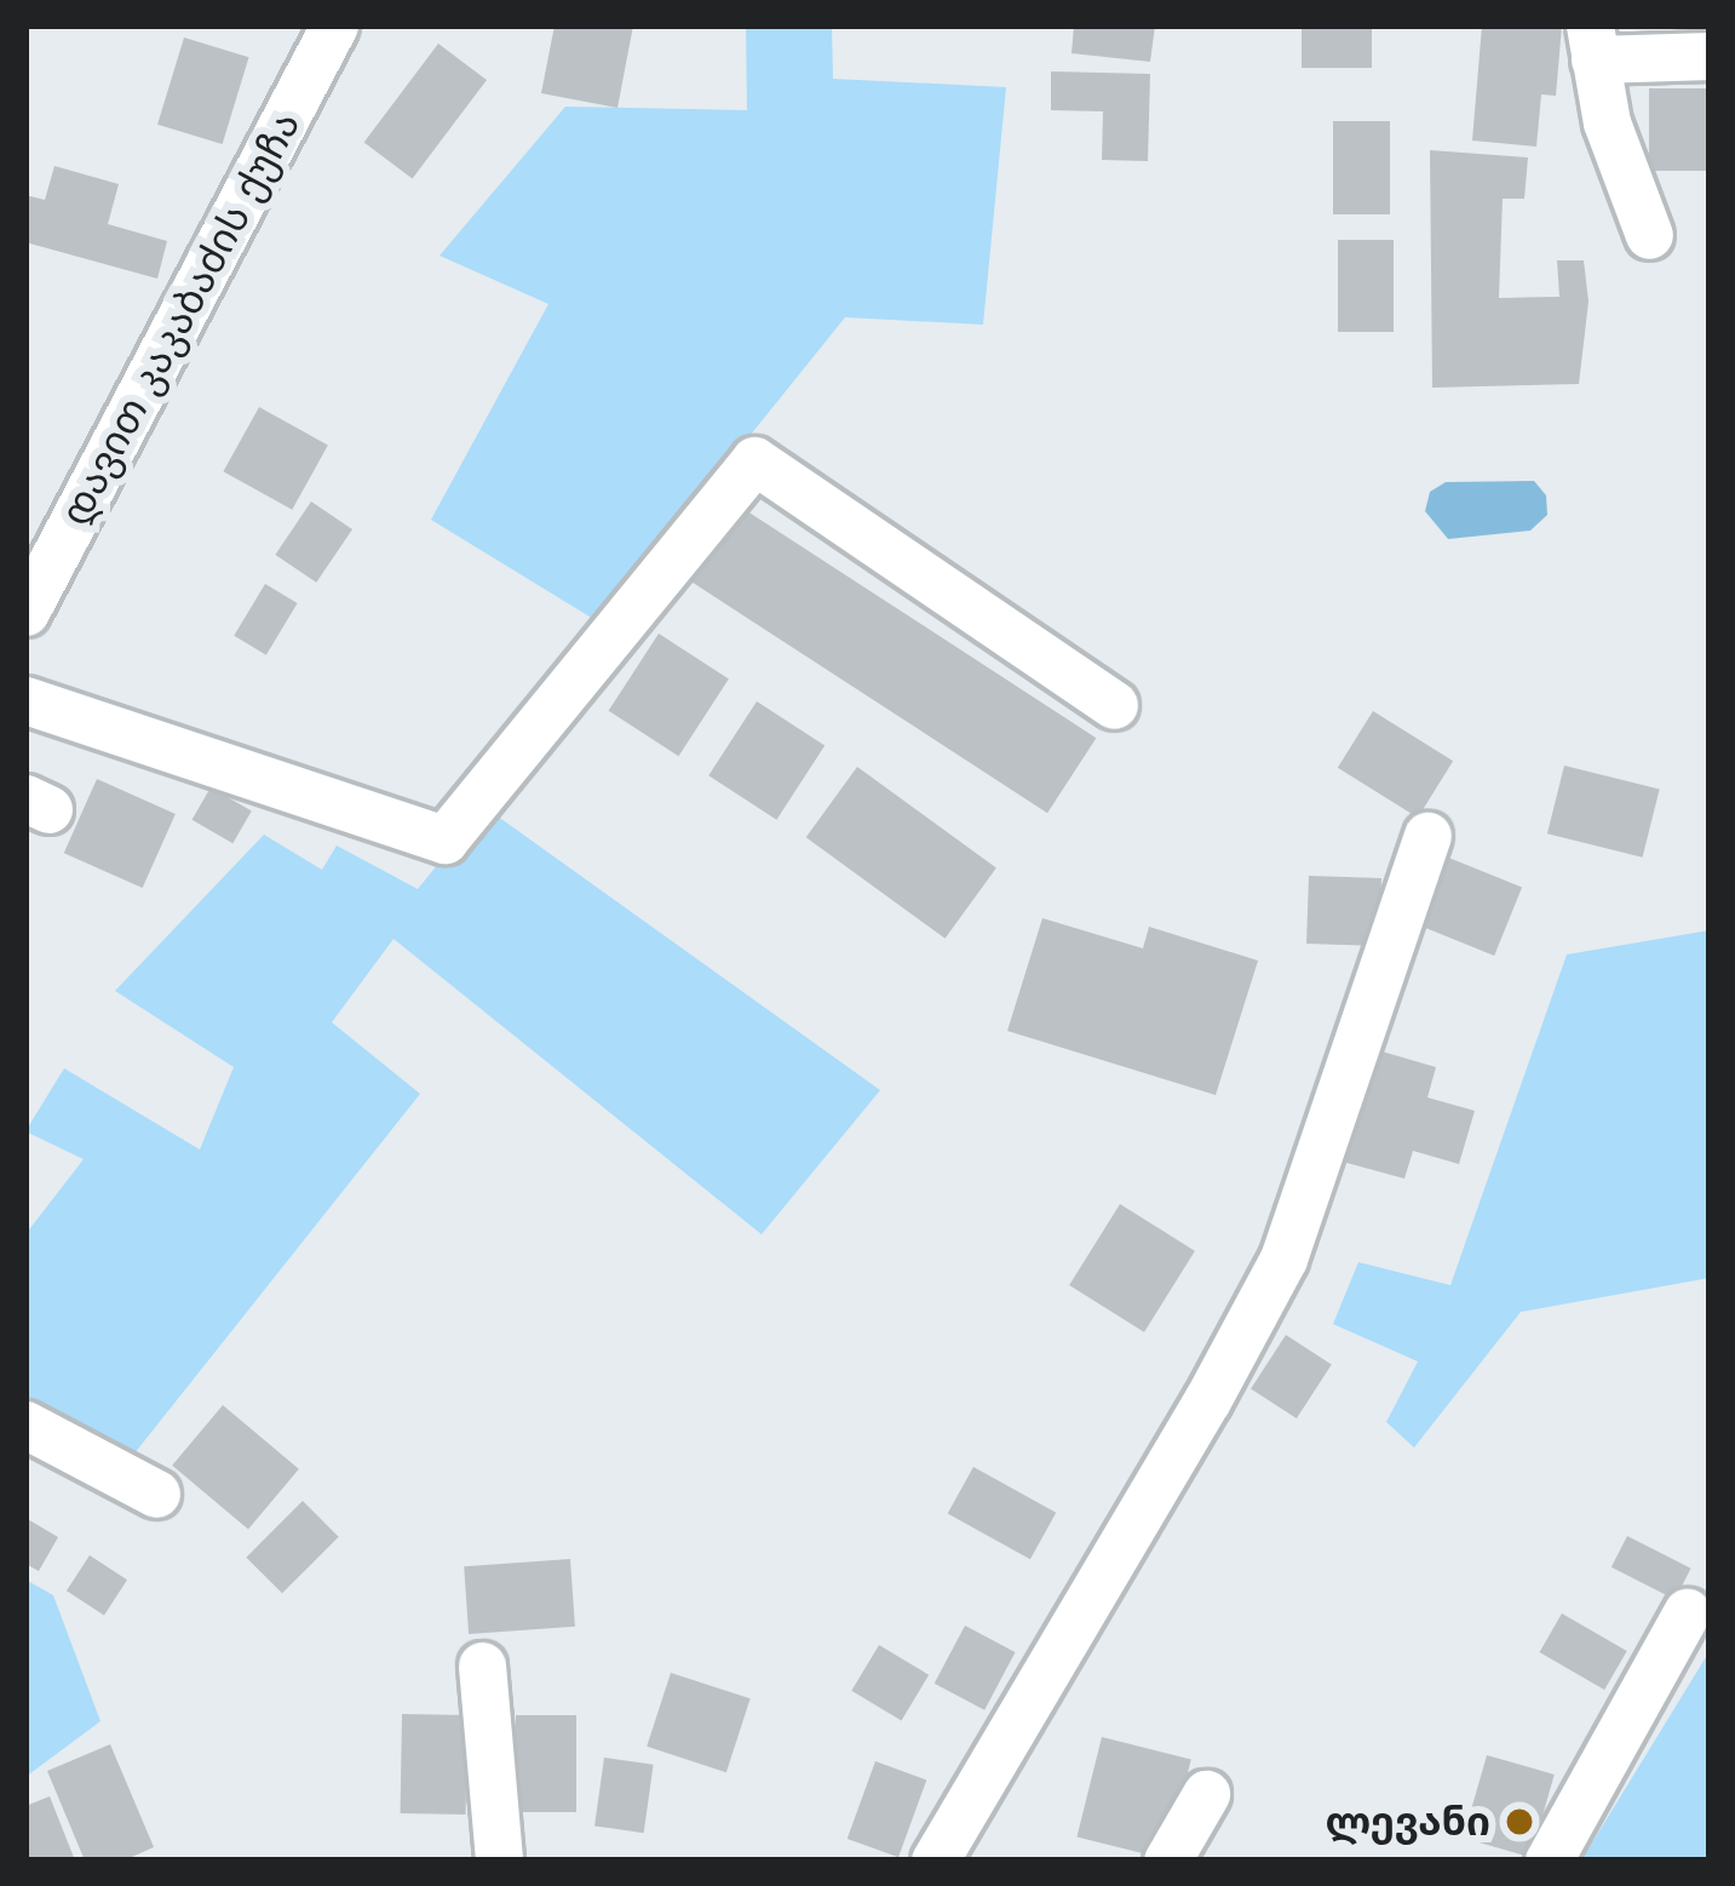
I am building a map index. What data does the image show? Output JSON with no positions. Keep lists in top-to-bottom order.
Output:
{
  "streets": {
    "street": ["დავით კაკაბაძის ქუჩა"]
  },
  "places": ["ლევანი"]
}
